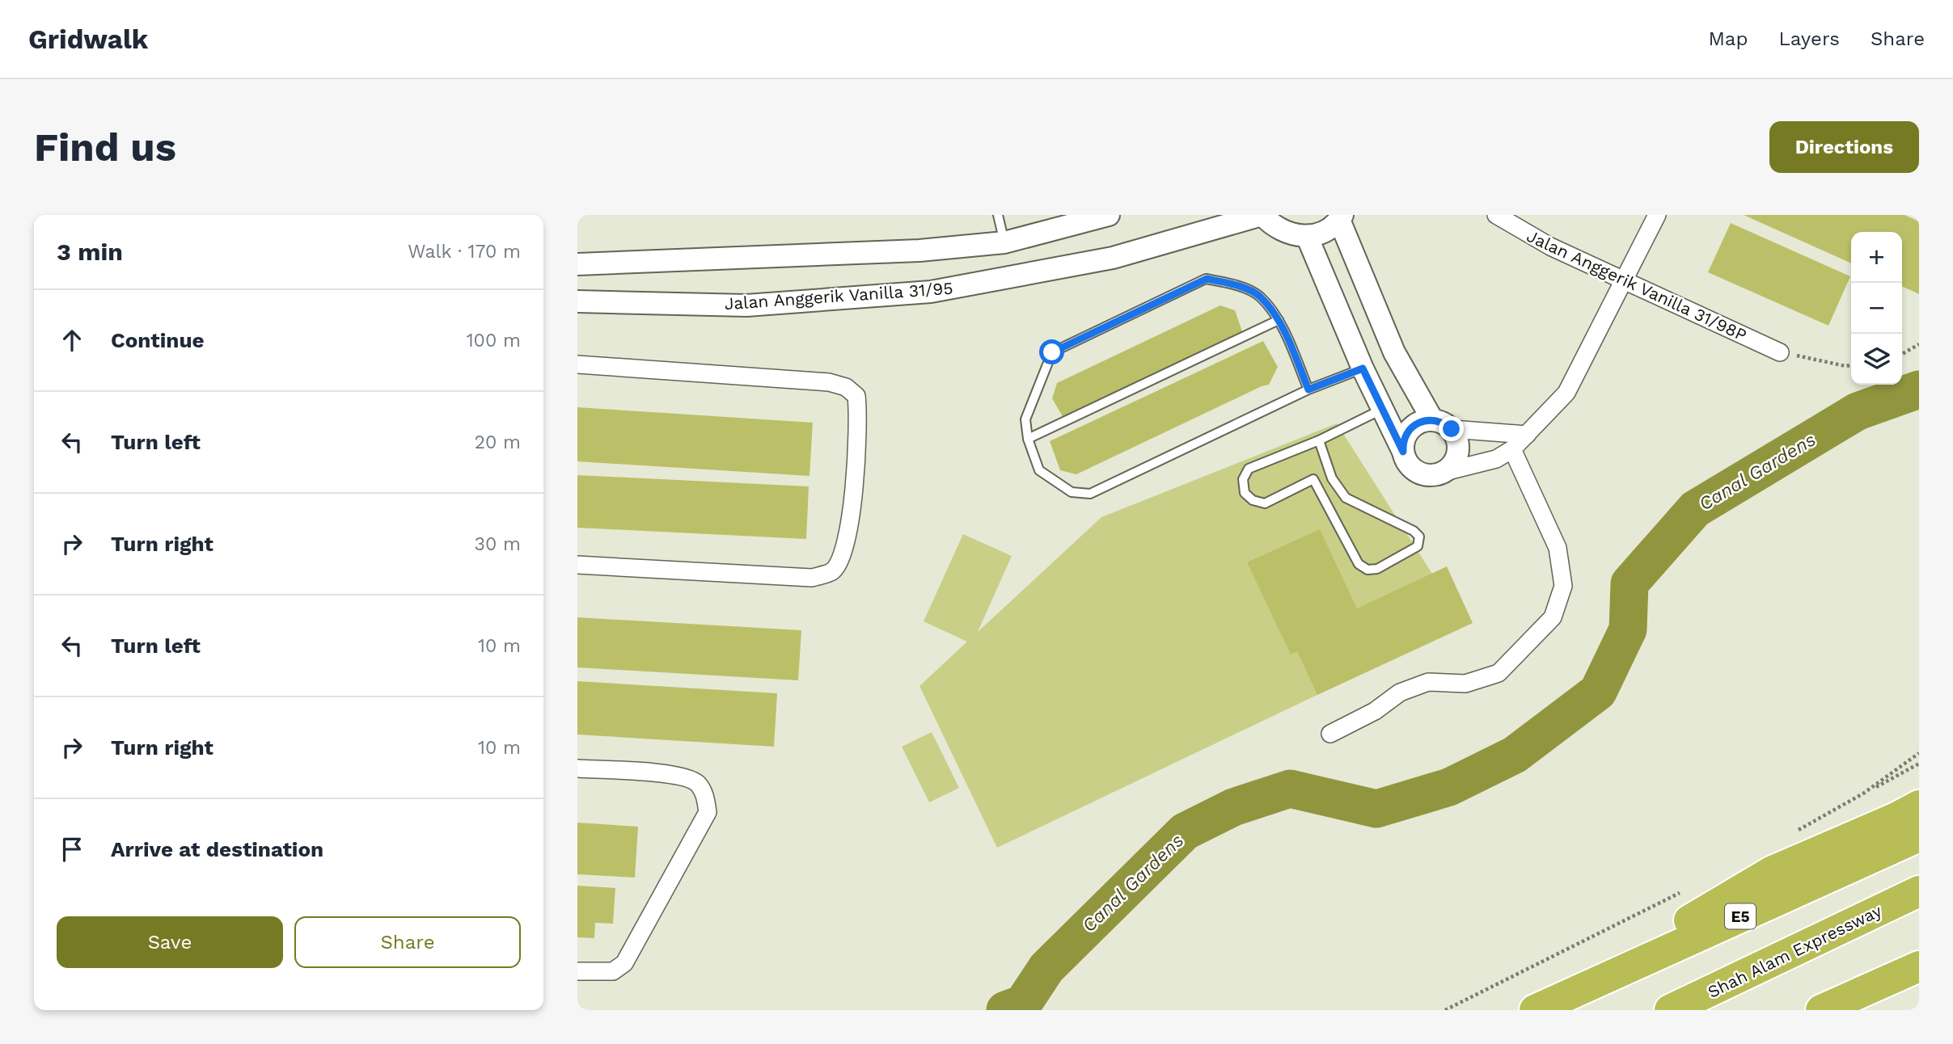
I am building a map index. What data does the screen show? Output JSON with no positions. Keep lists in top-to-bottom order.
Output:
{
  "streets": {
    "highway": ["E5", "Shah Alam Expressway"],
    "street": ["Jalan Anggerik Vanilla 31/98P", "Jalan Anggerik Vanilla 31/95"]
  },
  "water": ["Canal Gardens"],
  "page": {
    "header": "Gridwalk",
    "nav": ["Map", "Layers", "Share"],
    "buttons": [
      "Directions",
      ["Save", "Share"]
    ],
    "title": "Find us",
    "heading": ["3 min", "Walk · 170 m"],
    "map_buttons": ["+", "−"],
    "list": [
      ["Continue", "100 m"],
      ["Turn left", "20 m"],
      ["Turn right", "30 m"],
      ["Turn left", "10 m"],
      ["Turn right", "10 m"],
      "Arrive at destination"
    ]
  }
}
